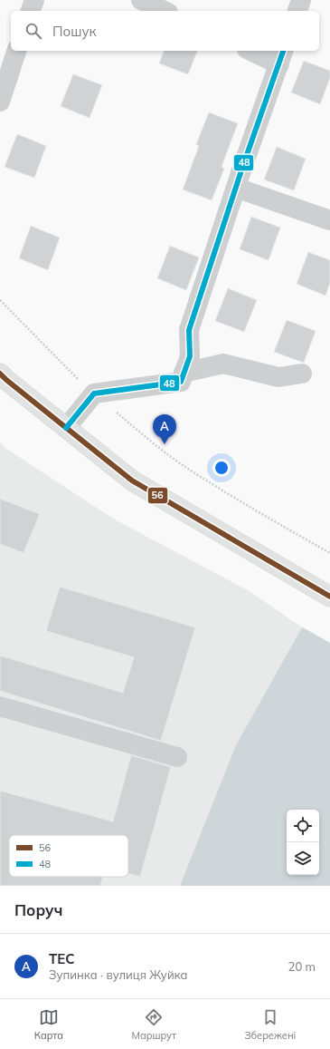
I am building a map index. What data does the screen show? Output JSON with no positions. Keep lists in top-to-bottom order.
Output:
{
  "lines": ["transit line 48", "transit line 56"],
  "legend": ["56", "48"],
  "page": {
    "search": "Пошук",
    "pins": "A",
    "heading": "Поруч",
    "list": [
      {
        "mark": "A",
        "name": "ТЕС",
        "note": "Зупинка · вулиця Жуйка",
        "value": "20 m"
      }
    ],
    "nav": ["Карта", "Маршрут", "Збережені"]
  }
}
